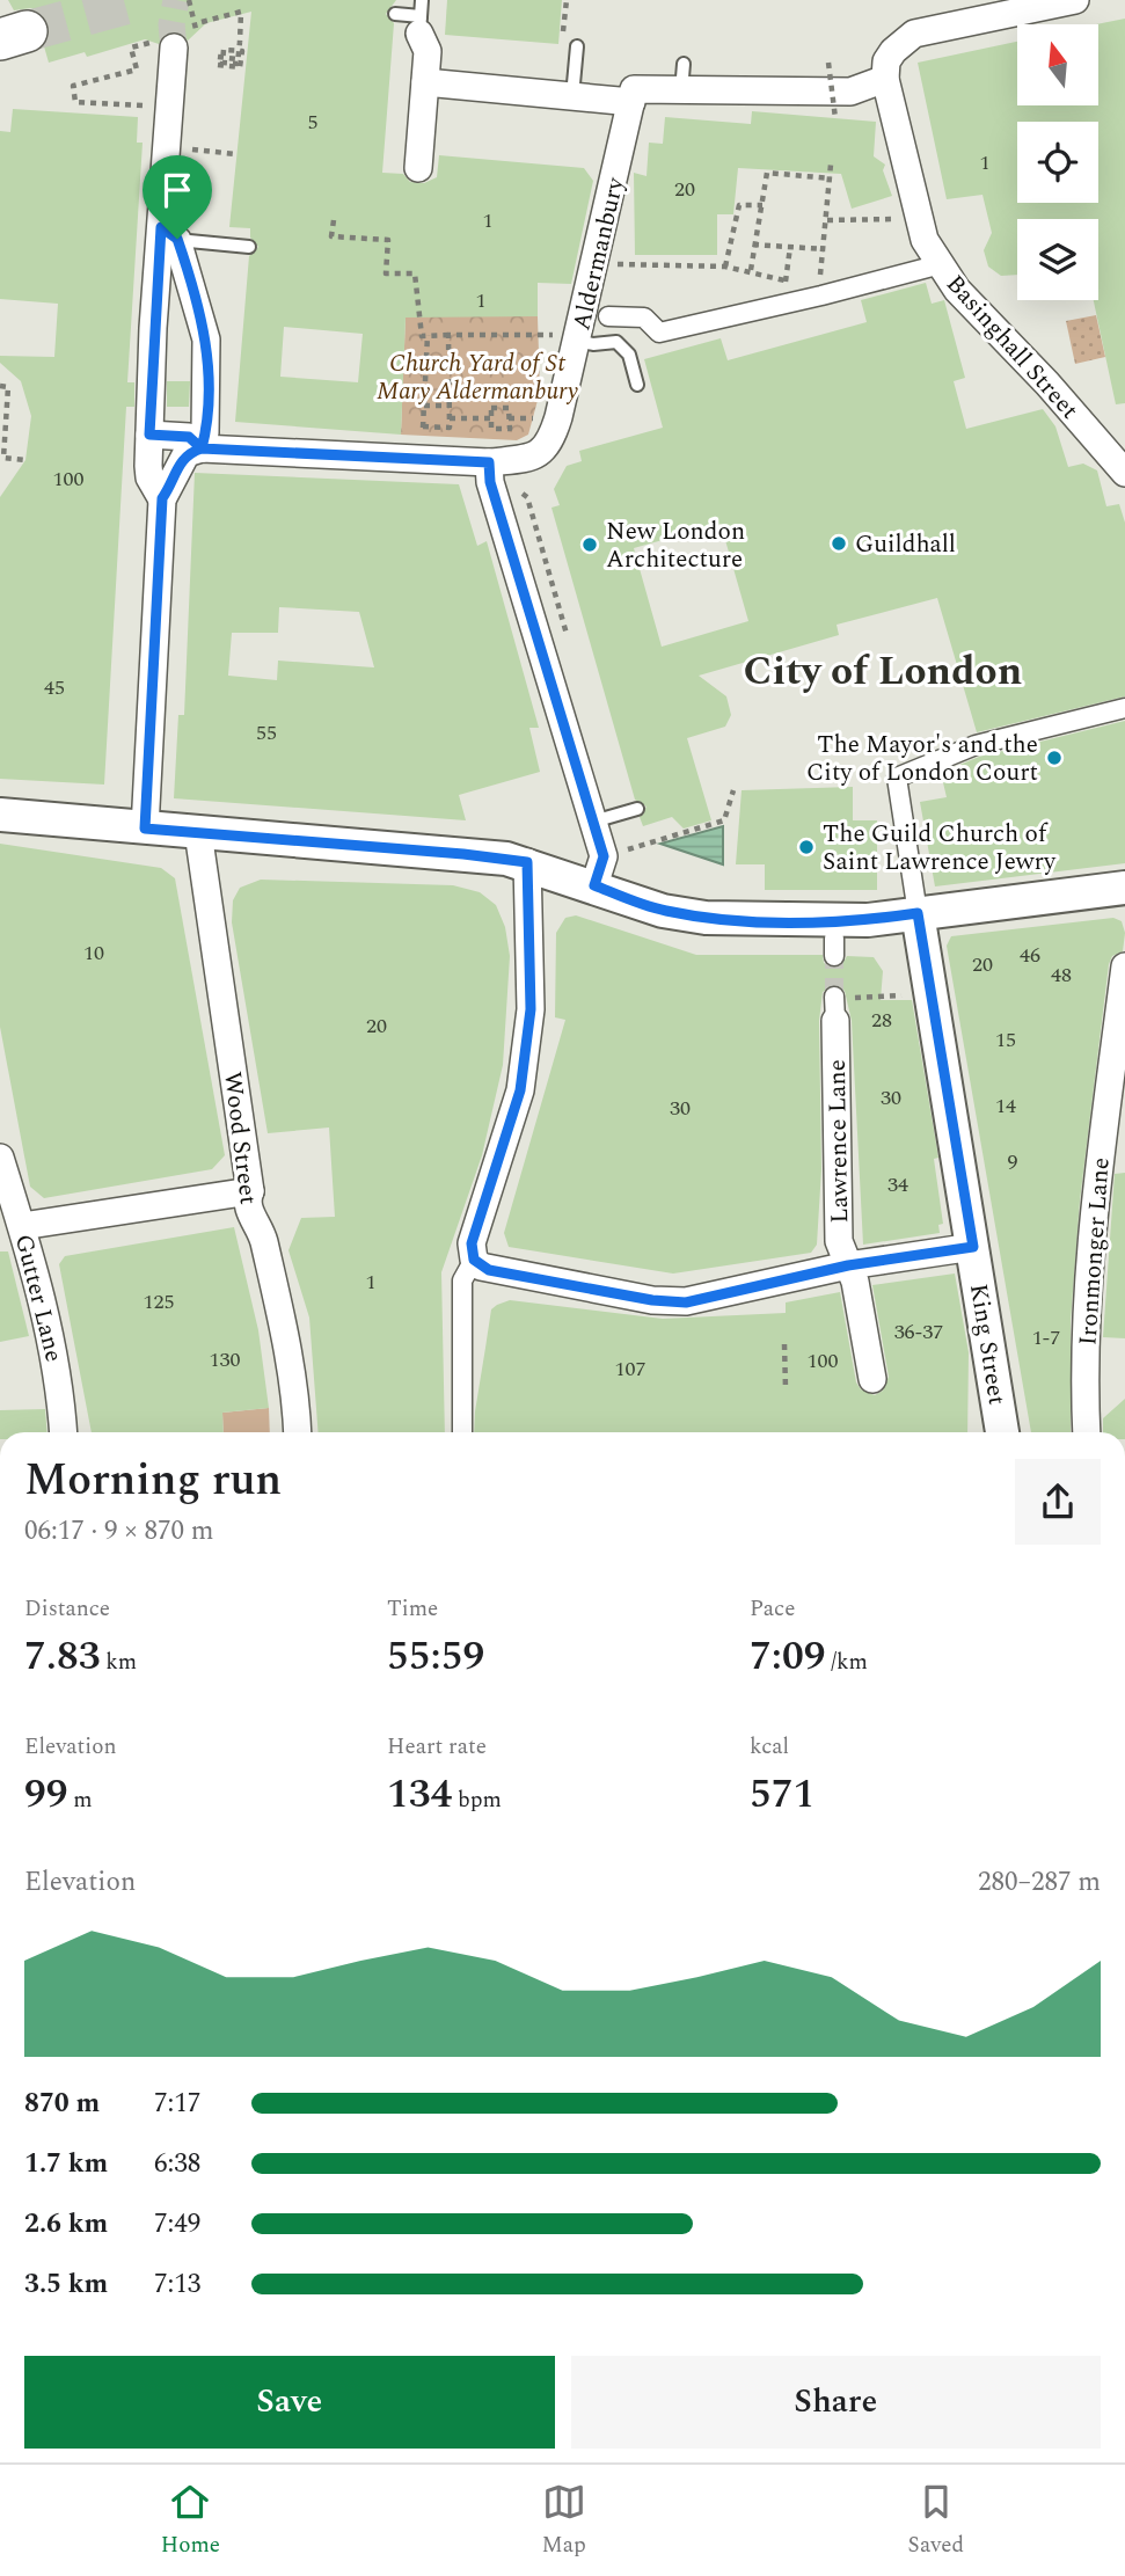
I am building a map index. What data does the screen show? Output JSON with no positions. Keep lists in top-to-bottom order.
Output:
{
  "streets": {
    "street": [
      "Aldermanbury",
      "Basinghall Street",
      "Wood Street",
      "Lawrence Lane",
      "Ironmonger Lane",
      "Gutter Lane",
      "King Street"
    ]
  },
  "districts": ["City of London"],
  "parks": ["Church Yard of St Mary Aldermanbury"],
  "places": [
    "Guildhall",
    "New London Architecture",
    "The Mayor's and the City of London Court",
    "The Guild Church of Saint Lawrence Jewry"
  ],
  "house_numbers": [
    "5",
    "1",
    "20",
    "1",
    "1",
    "100",
    "45",
    "55",
    "10",
    "46",
    "20",
    "48",
    "28",
    "20",
    "15",
    "30",
    "14",
    "30",
    "9",
    "34",
    "1",
    "125",
    "36-37",
    "1-7",
    "130",
    "100",
    "107"
  ],
  "north": "top",
  "page": {
    "heading": ["Morning run", "06:17 · 9 × 870 m"],
    "stats": [
      ["Distance", "7.83 km"],
      ["Time", "55:59"],
      ["Pace", "7:09 /km"],
      ["Elevation", "99 m"],
      ["Heart rate", "134 bpm"],
      ["kcal", "571"]
    ],
    "chart": ["Elevation", "280–287 m"],
    "list": [
      {
        "name": "870 m",
        "note": "7:17"
      },
      {
        "name": "1.7 km",
        "note": "6:38"
      },
      {
        "name": "2.6 km",
        "note": "7:49"
      },
      {
        "name": "3.5 km",
        "note": "7:13"
      }
    ],
    "buttons": ["Save", "Share"],
    "tabs": ["Home", "Map", "Saved"]
  }
}
